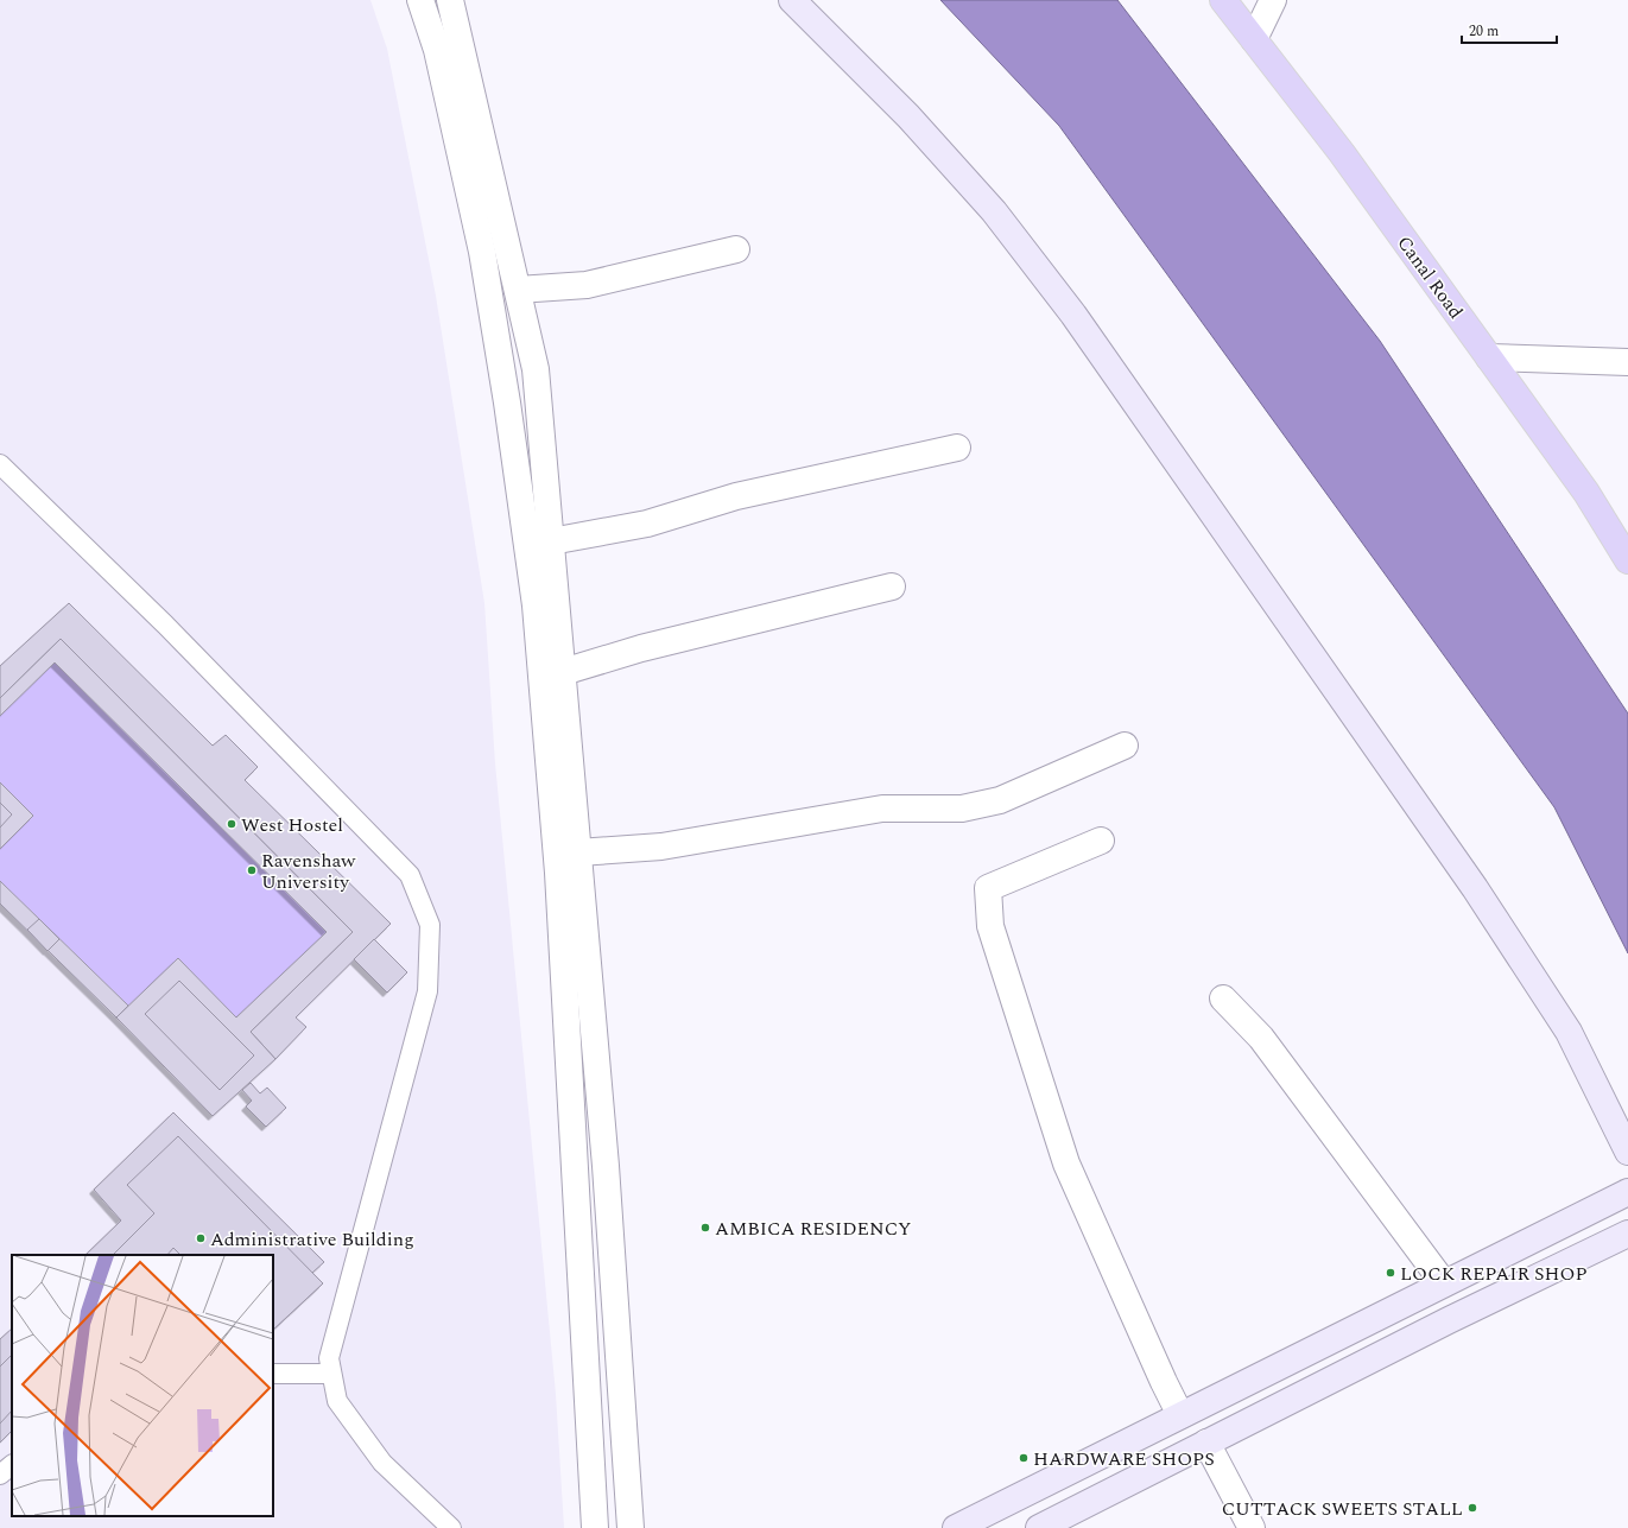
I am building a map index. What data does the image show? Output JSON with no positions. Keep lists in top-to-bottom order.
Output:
{
  "streets": {
    "main road": ["Canal Road"]
  },
  "places": [
    "West Hostel",
    "Ravenshaw University",
    "AMBICA RESIDENCY",
    "Administrative Building",
    "LOCK REPAIR SHOP",
    "HARDWARE SHOPS",
    "CUTTACK SWEETS STALL"
  ],
  "scale_bar": "20 m"
}
